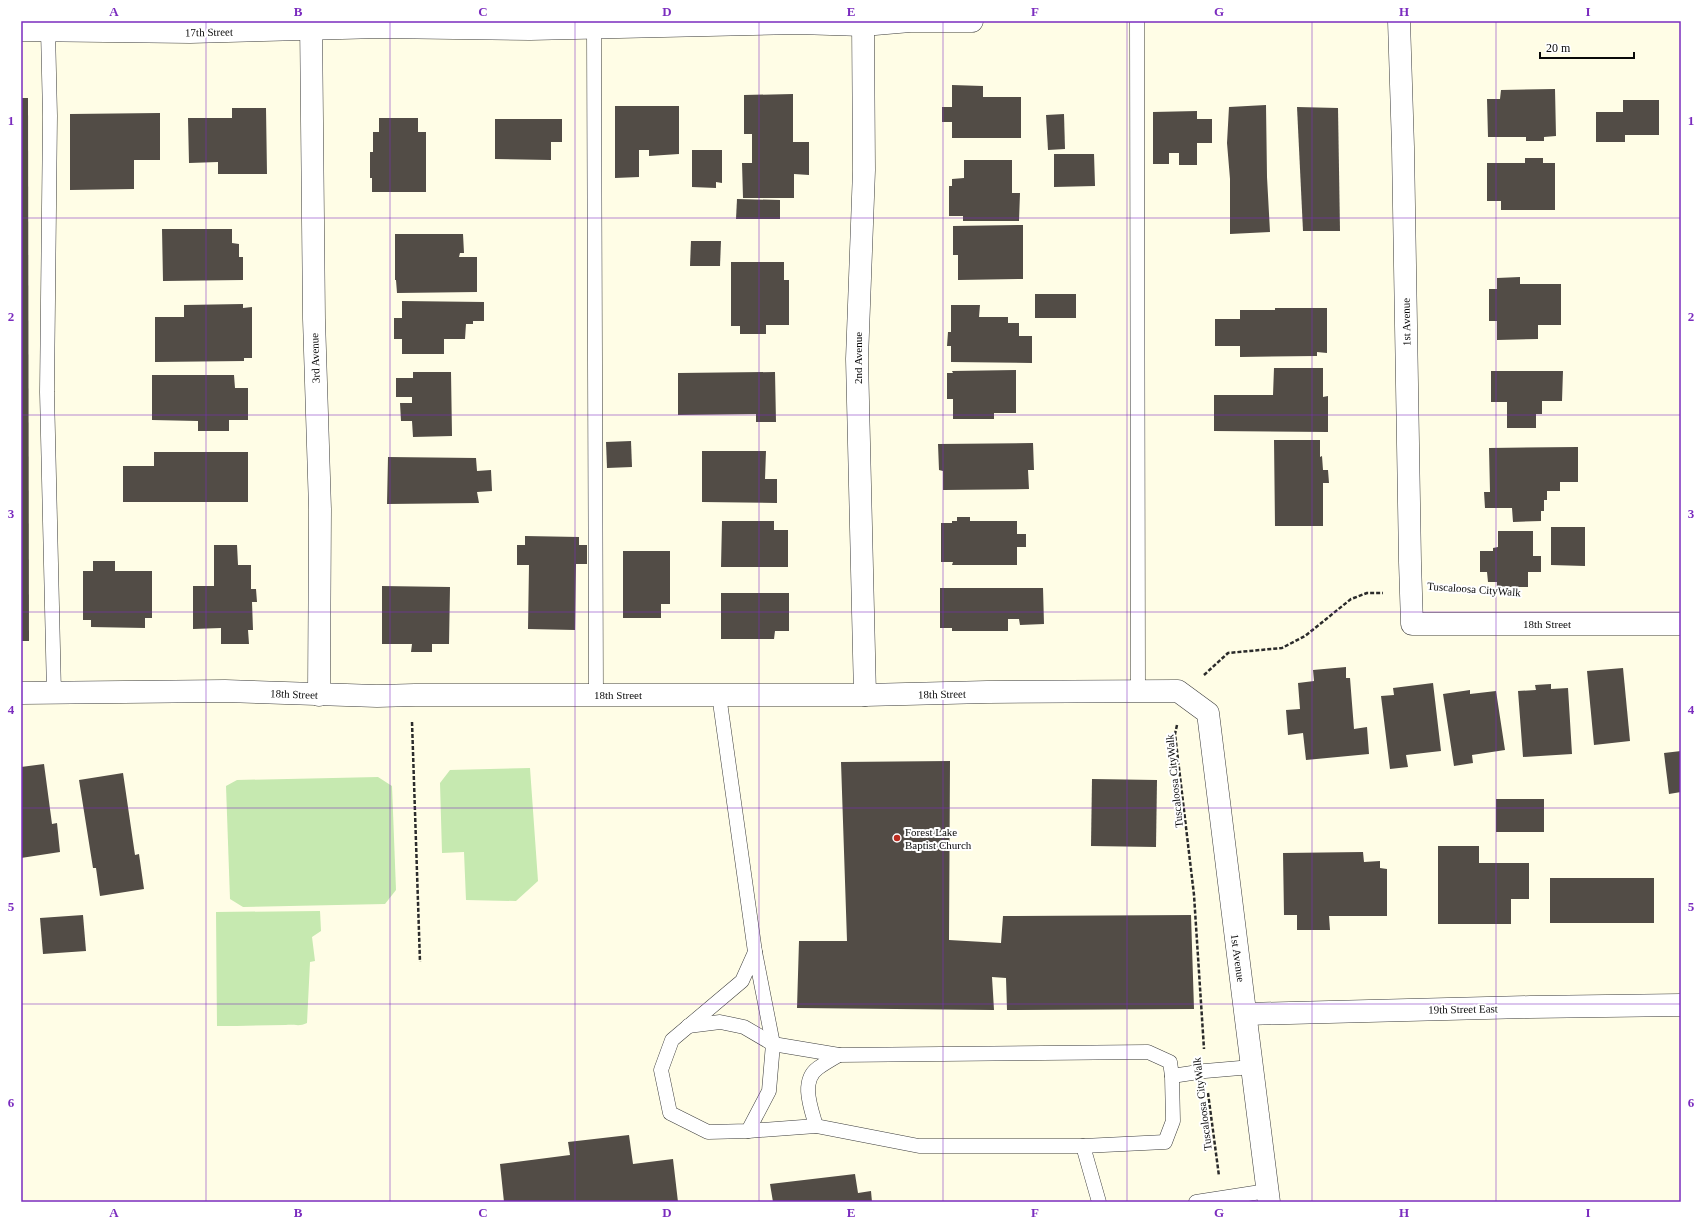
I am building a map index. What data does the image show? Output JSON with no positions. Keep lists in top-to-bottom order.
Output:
{
  "streets": {
    "street": [
      "17th Street",
      "1st Avenue",
      "3rd Avenue",
      "2nd Avenue",
      "18th Street",
      "19th Street East"
    ],
    "path": ["Tuscaloosa CityWalk"]
  },
  "crossings": [
    ["17th Street", "3rd Avenue"],
    ["17th Street", "2nd Avenue"],
    ["1st Avenue", "Tuscaloosa CityWalk"],
    ["1st Avenue", "18th Street"],
    ["1st Avenue", "19th Street East"],
    ["3rd Avenue", "18th Street"],
    ["2nd Avenue", "18th Street"],
    ["Tuscaloosa CityWalk", "18th Street"]
  ],
  "places": ["Forest Lake Baptist Church"],
  "scale_bar": "20 m",
  "grid": {
    "columns": [
      "A",
      "B",
      "C",
      "D",
      "E",
      "F",
      "G",
      "H",
      "I"
    ],
    "rows": [
      "1",
      "2",
      "3",
      "4",
      "5",
      "6"
    ]
  }
}
